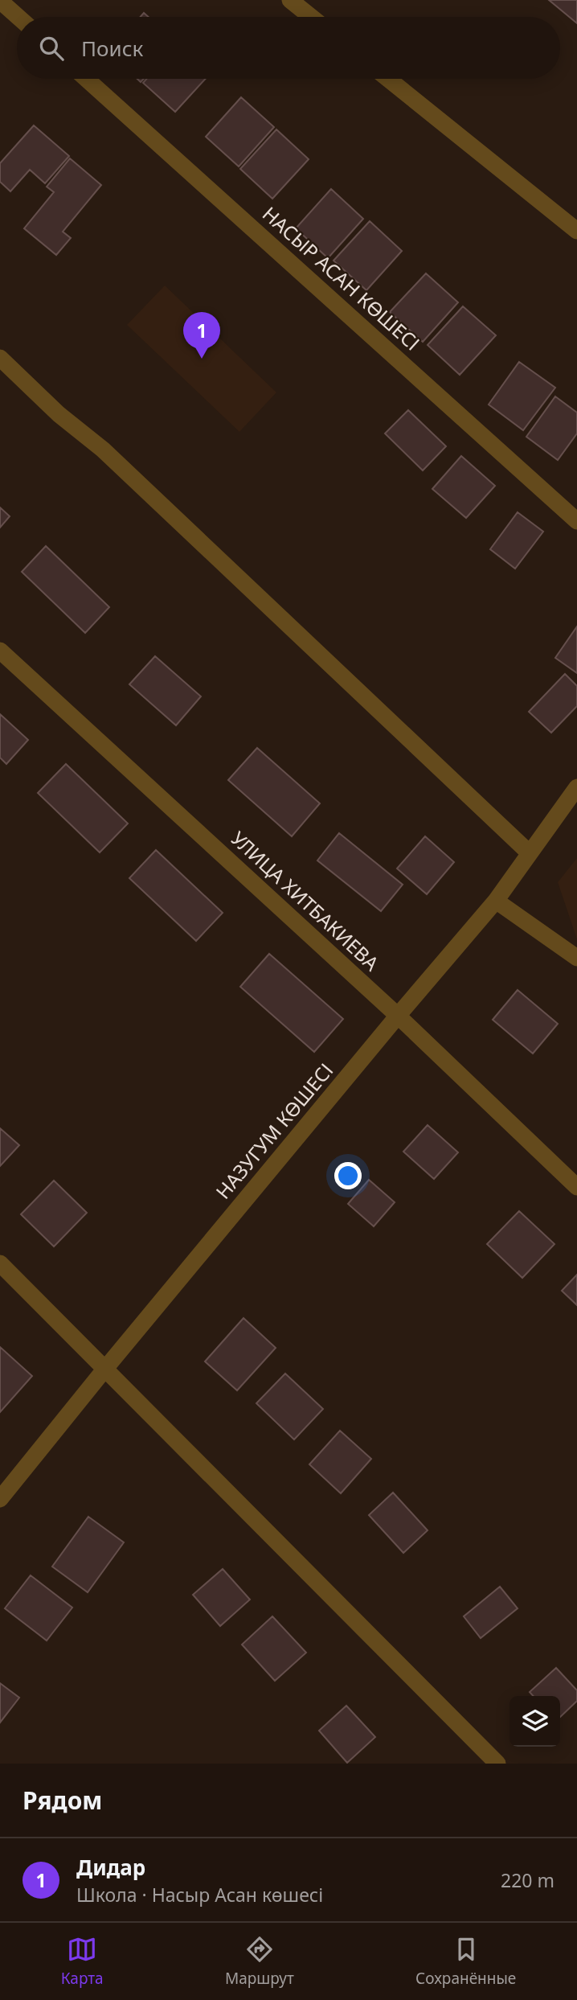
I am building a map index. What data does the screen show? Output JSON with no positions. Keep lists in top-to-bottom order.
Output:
{
  "streets": {
    "street": ["НАСЫР АСАН КӨШЕСІ", "УЛИЦА ХИТБАКИЕВА", "НАЗУГУМ КӨШЕСІ"]
  },
  "crossings": [
    ["УЛИЦА ХИТБАКИЕВА", "НАЗУГУМ КӨШЕСІ"]
  ],
  "page": {
    "search": "Поиск",
    "pins": "1",
    "heading": "Рядом",
    "list": [
      {
        "mark": "1",
        "name": "Дидар",
        "note": "Школа · Насыр Асан көшесі",
        "value": "220 m"
      }
    ],
    "nav": ["Карта", "Маршрут", "Сохранённые"]
  }
}
